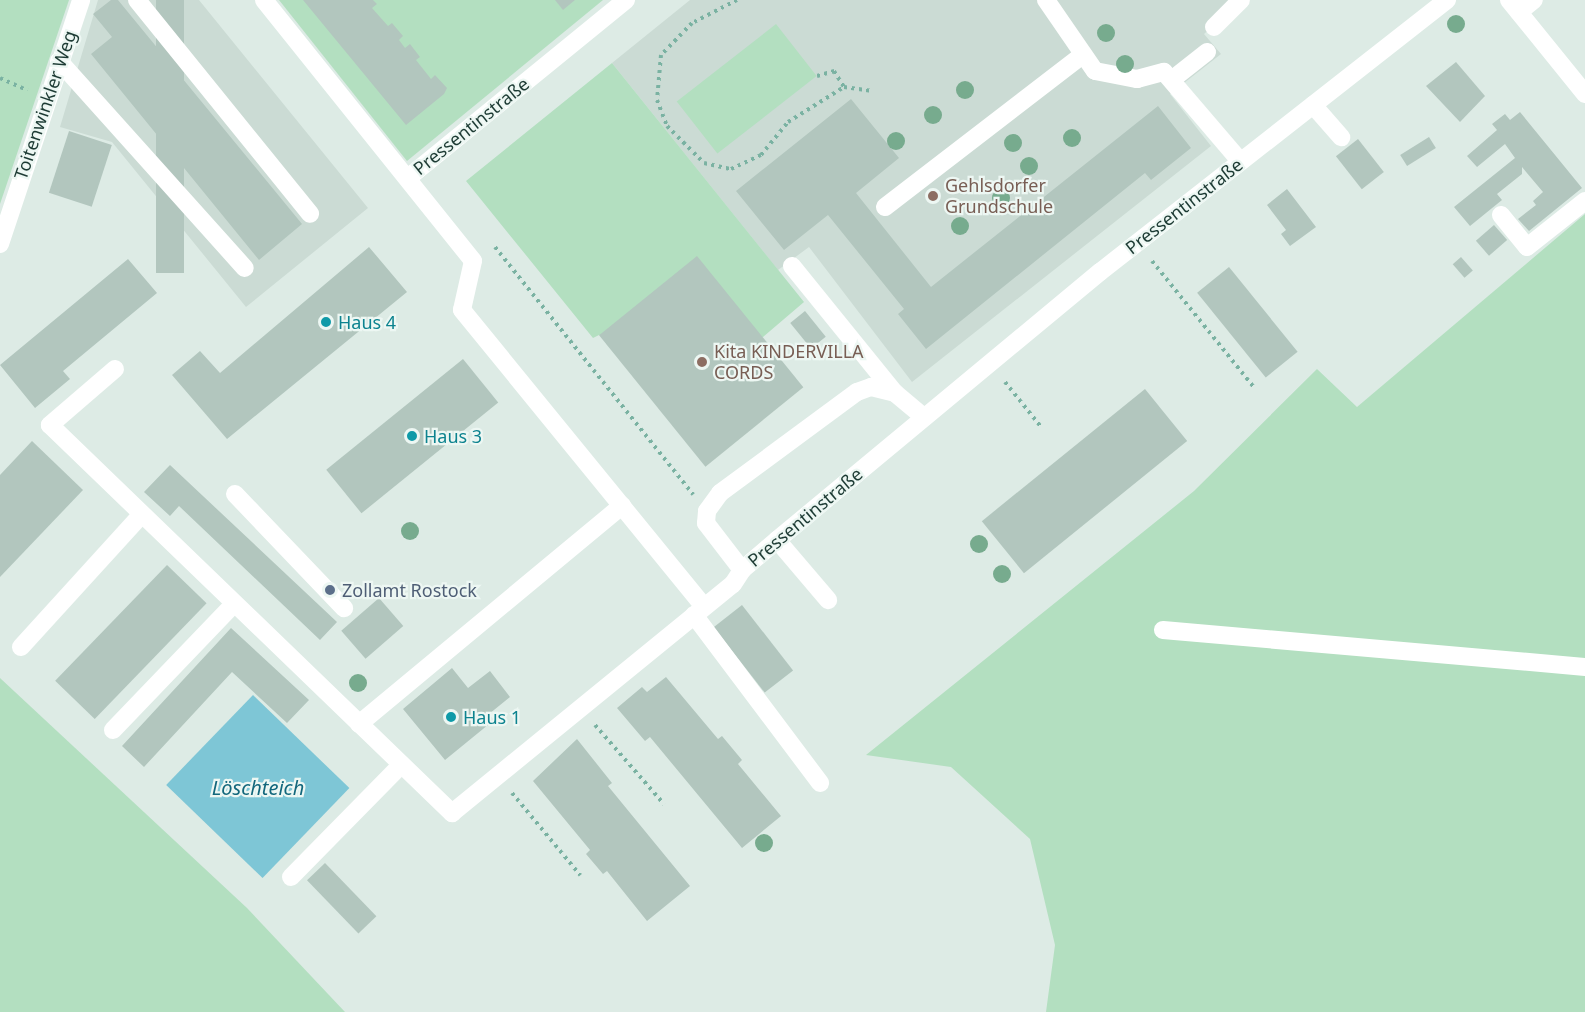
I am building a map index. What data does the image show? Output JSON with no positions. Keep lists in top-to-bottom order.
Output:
{
  "streets": {
    "street": ["Toitenwinkler Weg", "Pressentinstraße"]
  },
  "water": ["Löschteich"],
  "places": [
    "Gehlsdorfer Grundschule",
    "Haus 4",
    "Kita KINDERVILLA CORDS",
    "Haus 3",
    "Zollamt Rostock",
    "Haus 1"
  ]
}
